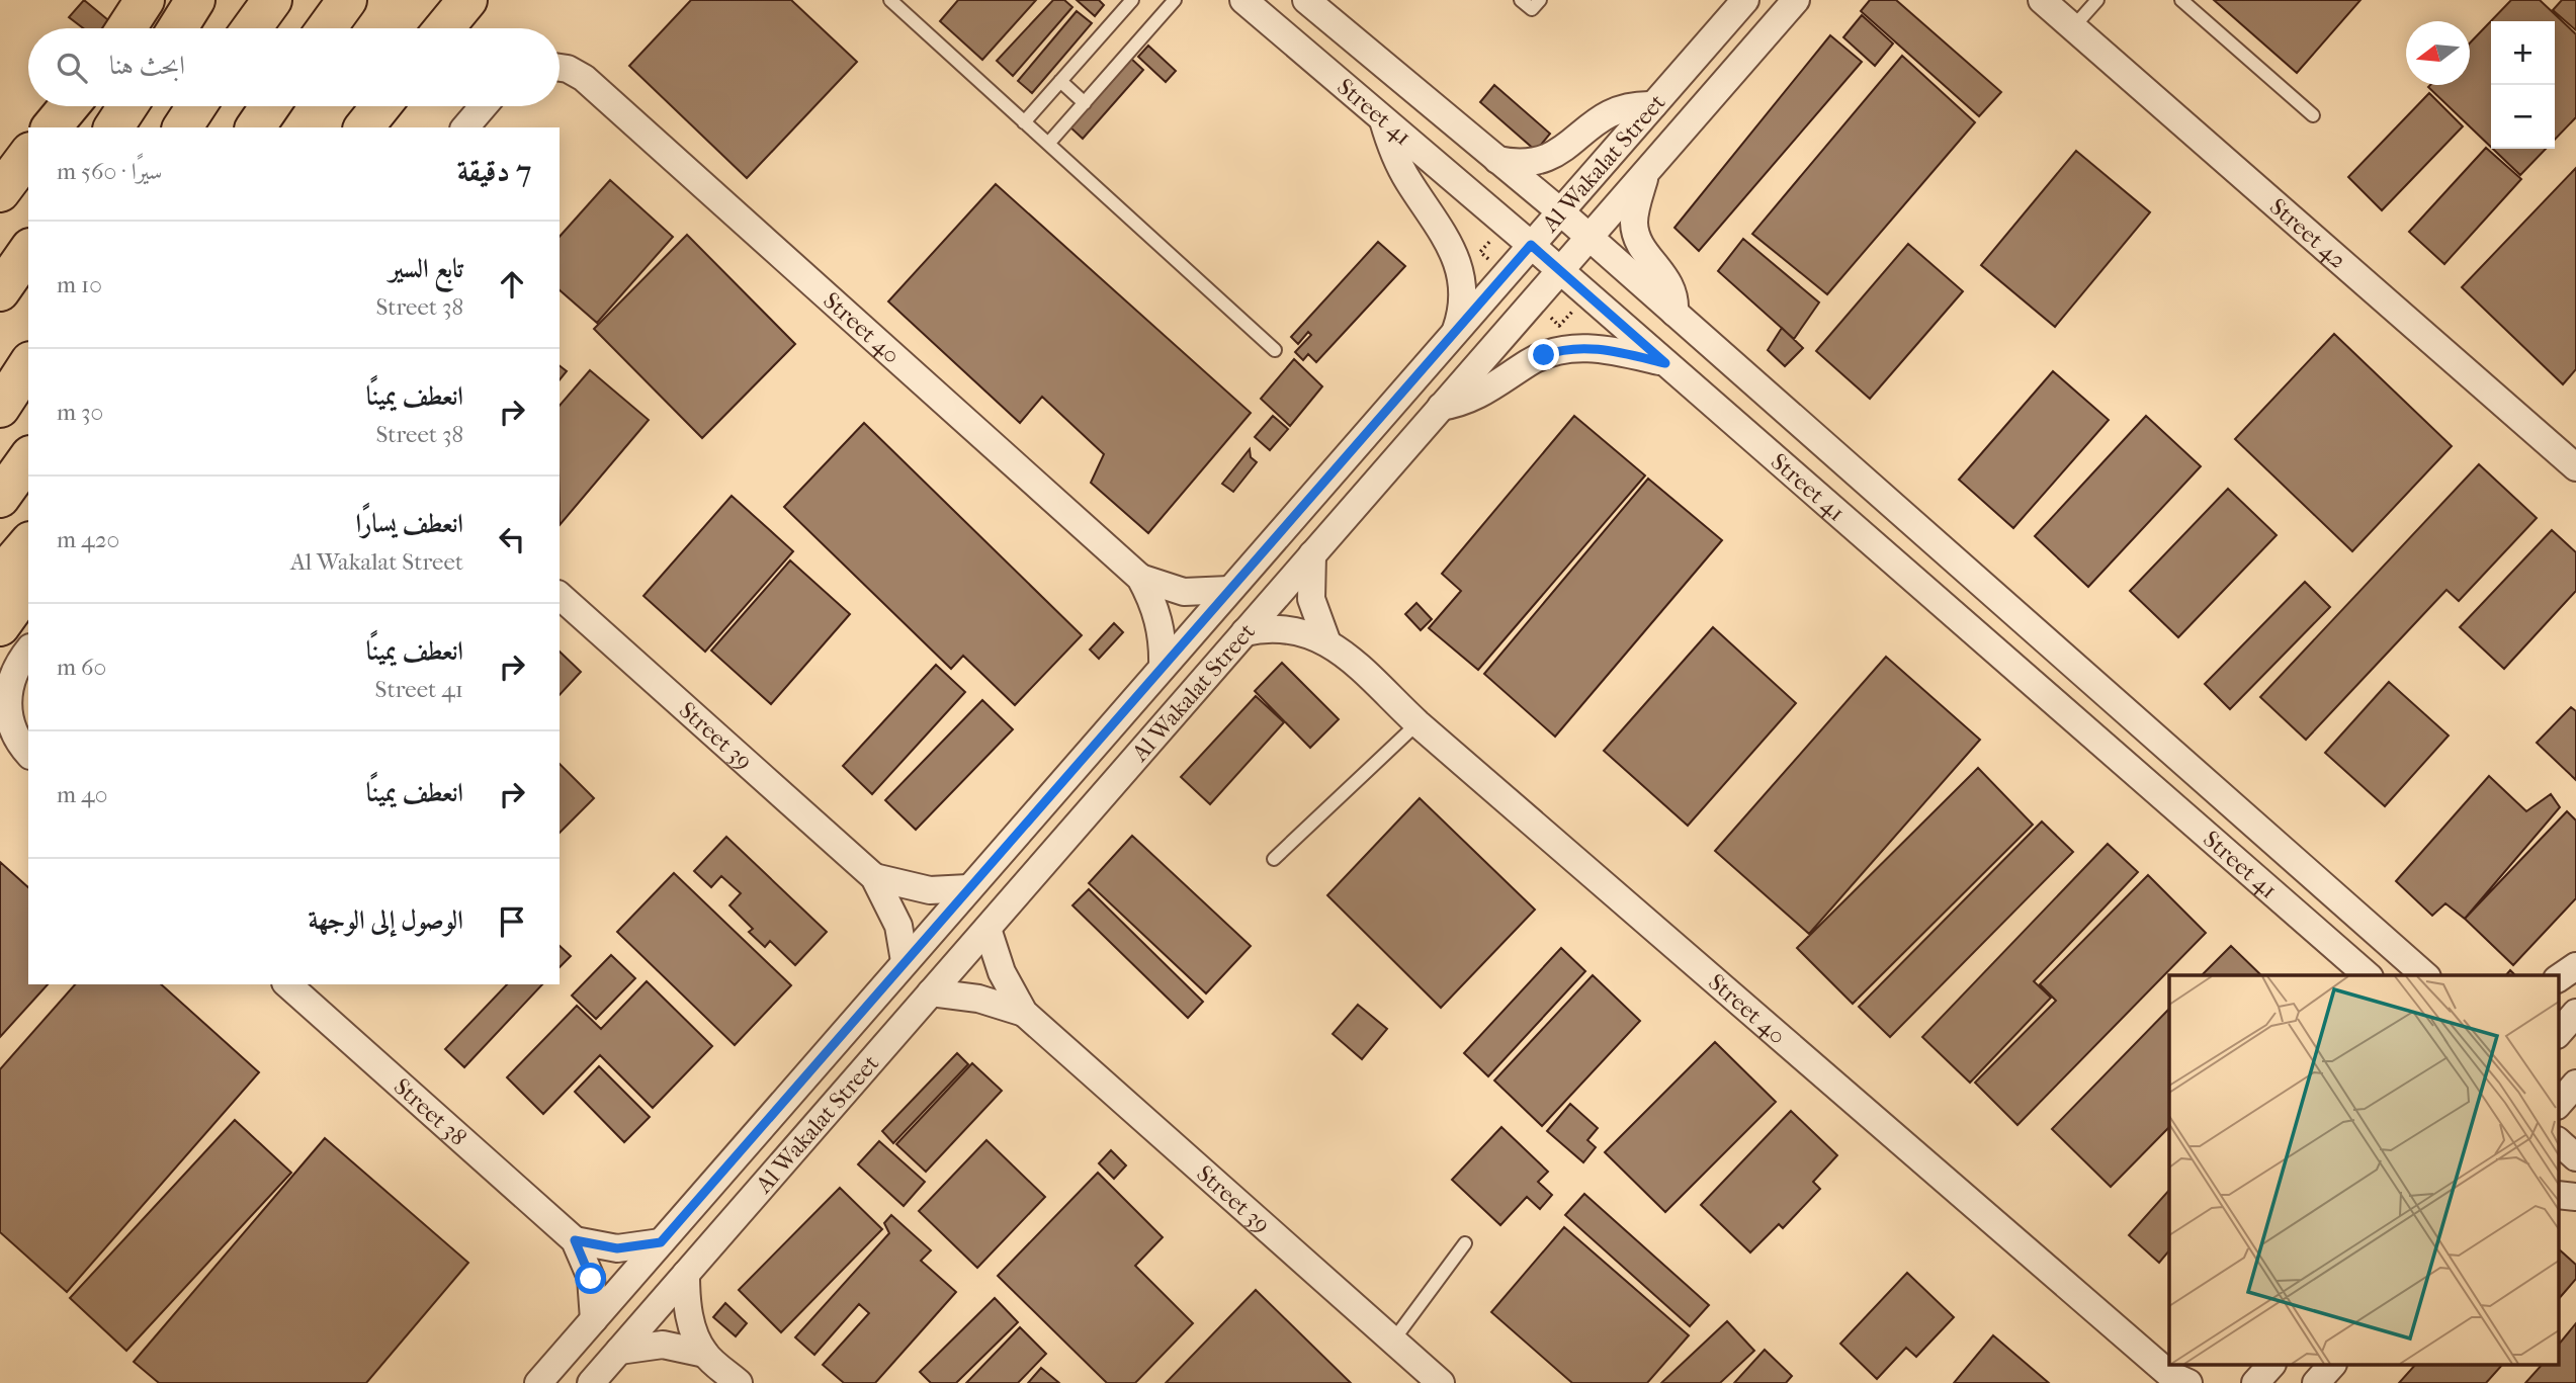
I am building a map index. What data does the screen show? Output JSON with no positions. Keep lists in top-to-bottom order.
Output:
{
  "streets": {
    "street": [
      "Street 41",
      "Al Wakalat Street",
      "Street 42",
      "Street 40",
      "Street 39",
      "Street 38"
    ]
  },
  "crossings": [
    ["Street 41", "Al Wakalat Street"],
    ["Al Wakalat Street", "Street 40"],
    ["Al Wakalat Street", "Street 39"],
    ["Al Wakalat Street", "Street 38"]
  ],
  "north": "left",
  "page": {
    "map_buttons": ["+", "−"],
    "search": "ابحث هنا",
    "heading": ["7 دقيقة", "سيرًا · 560 m"],
    "list": [
      ["تابع السير", "Street 38", "10 m"],
      ["انعطف يمينًا", "Street 38", "30 m"],
      ["انعطف يسارًا", "Al Wakalat Street", "420 m"],
      ["انعطف يمينًا", "Street 41", "60 m"],
      ["انعطف يمينًا", "40 m"],
      "الوصول إلى الوجهة"
    ]
  }
}
